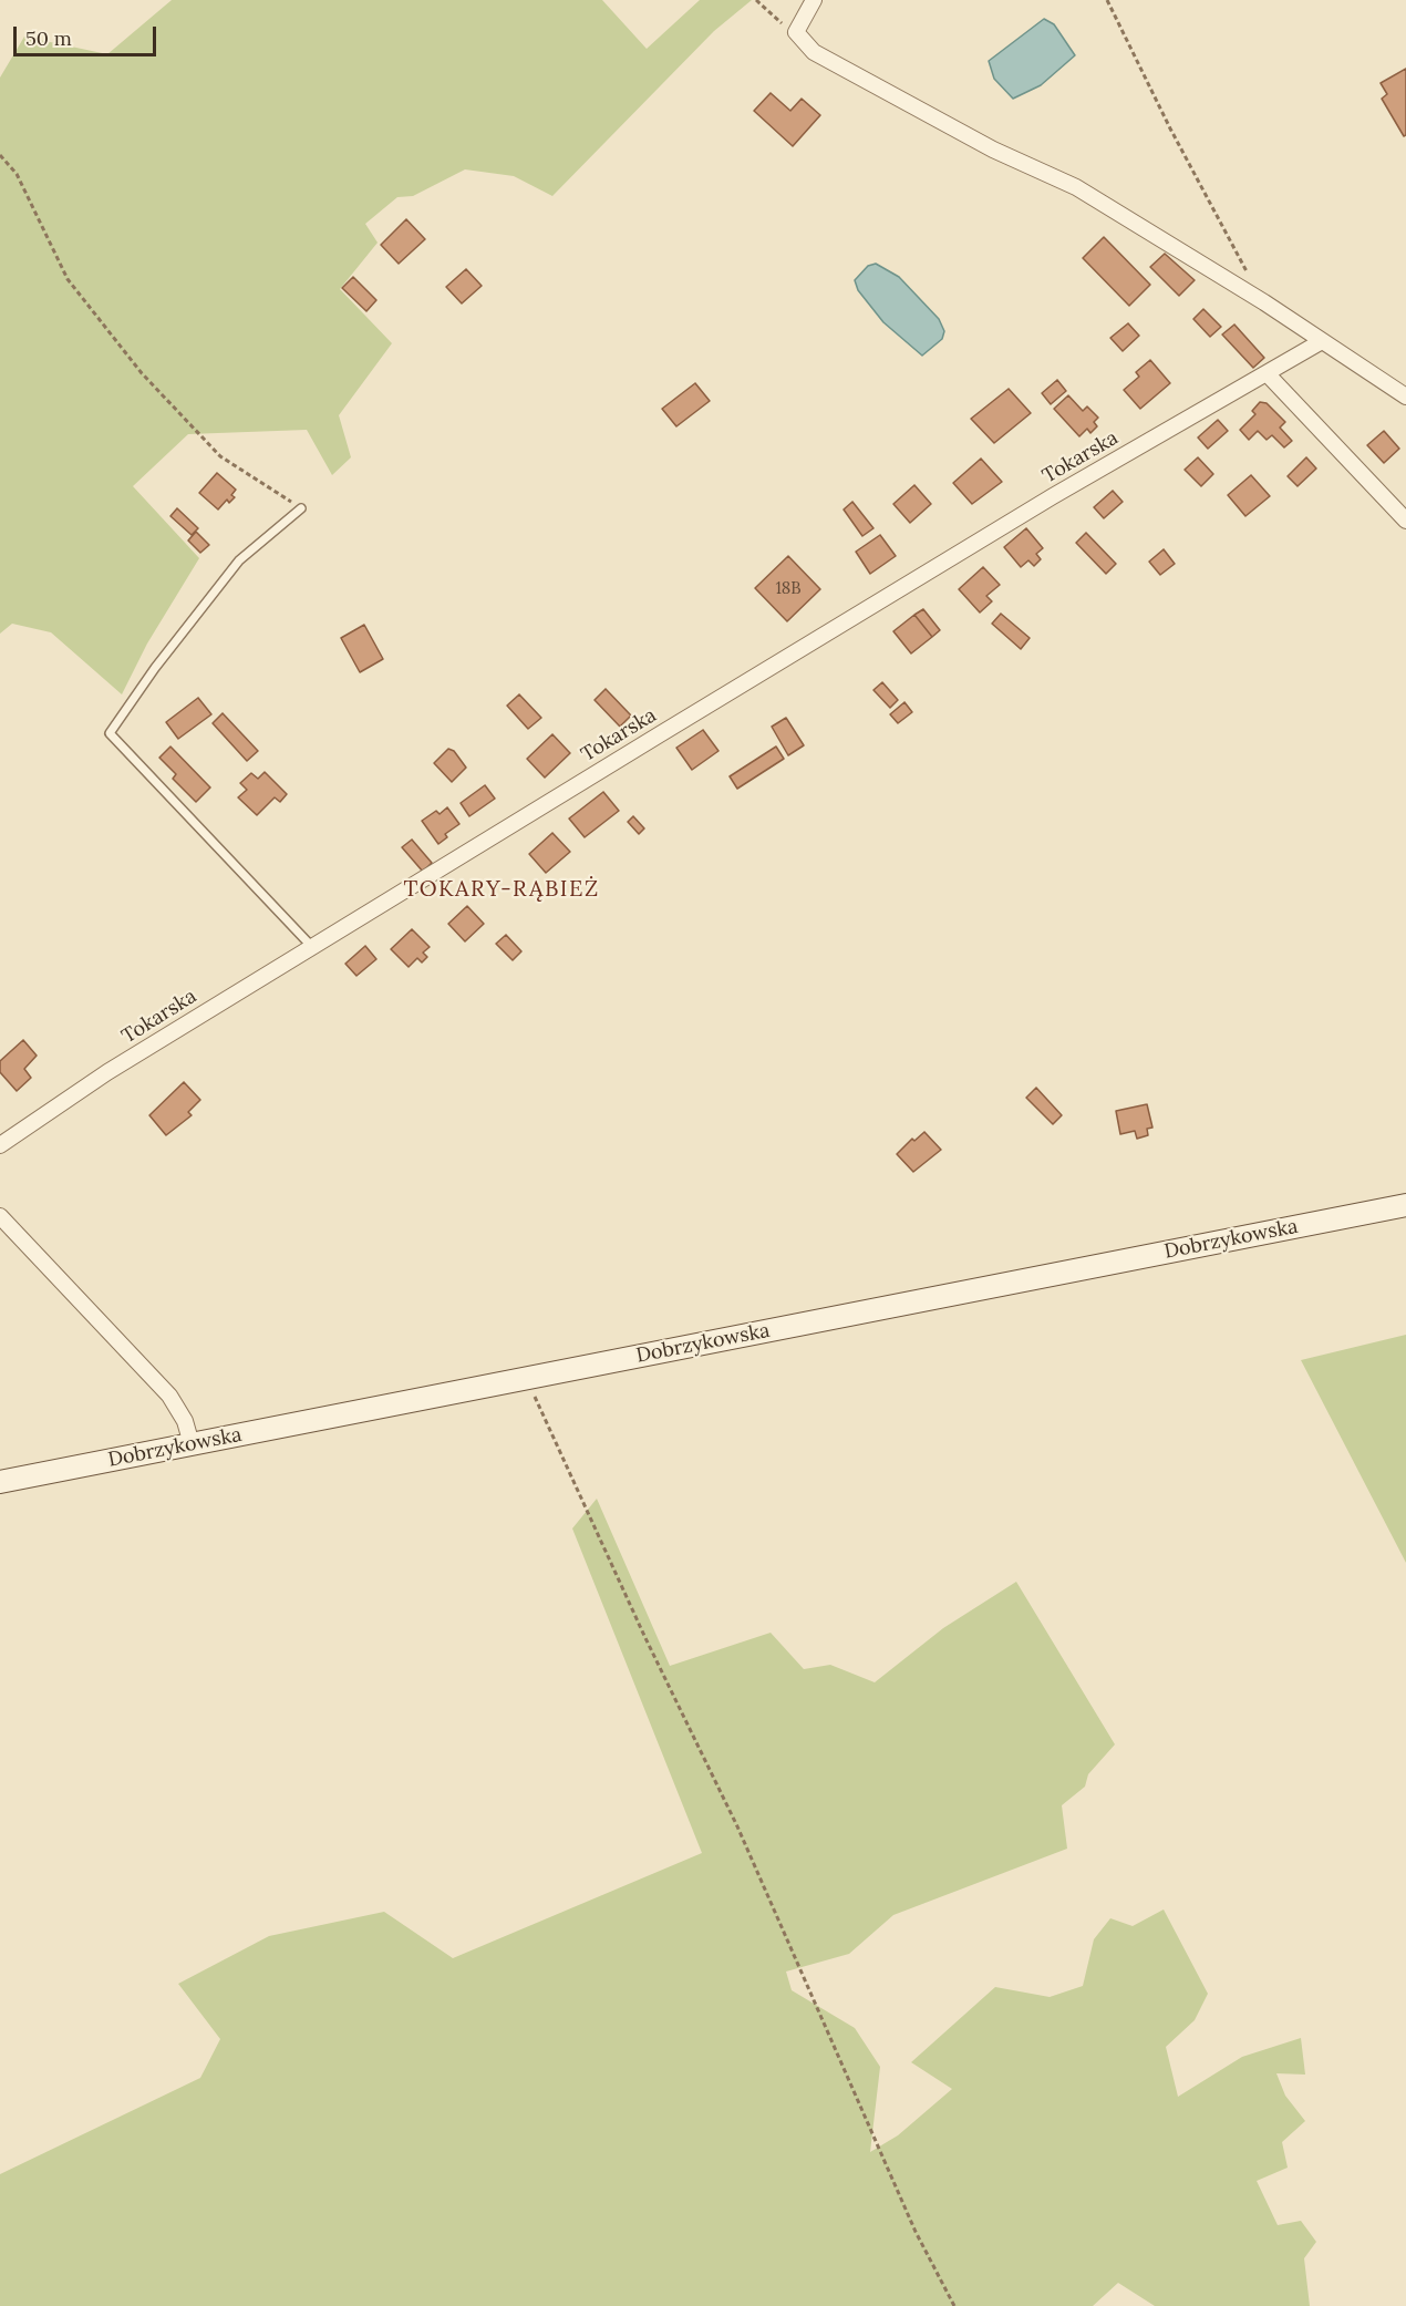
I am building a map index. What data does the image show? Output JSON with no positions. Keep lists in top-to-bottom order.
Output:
{
  "streets": {
    "main road": ["Dobrzykowska"],
    "street": ["Tokarska"]
  },
  "districts": ["TOKARY-RĄBIEŻ"],
  "house_numbers": ["18B"],
  "scale_bar": "50 m"
}
